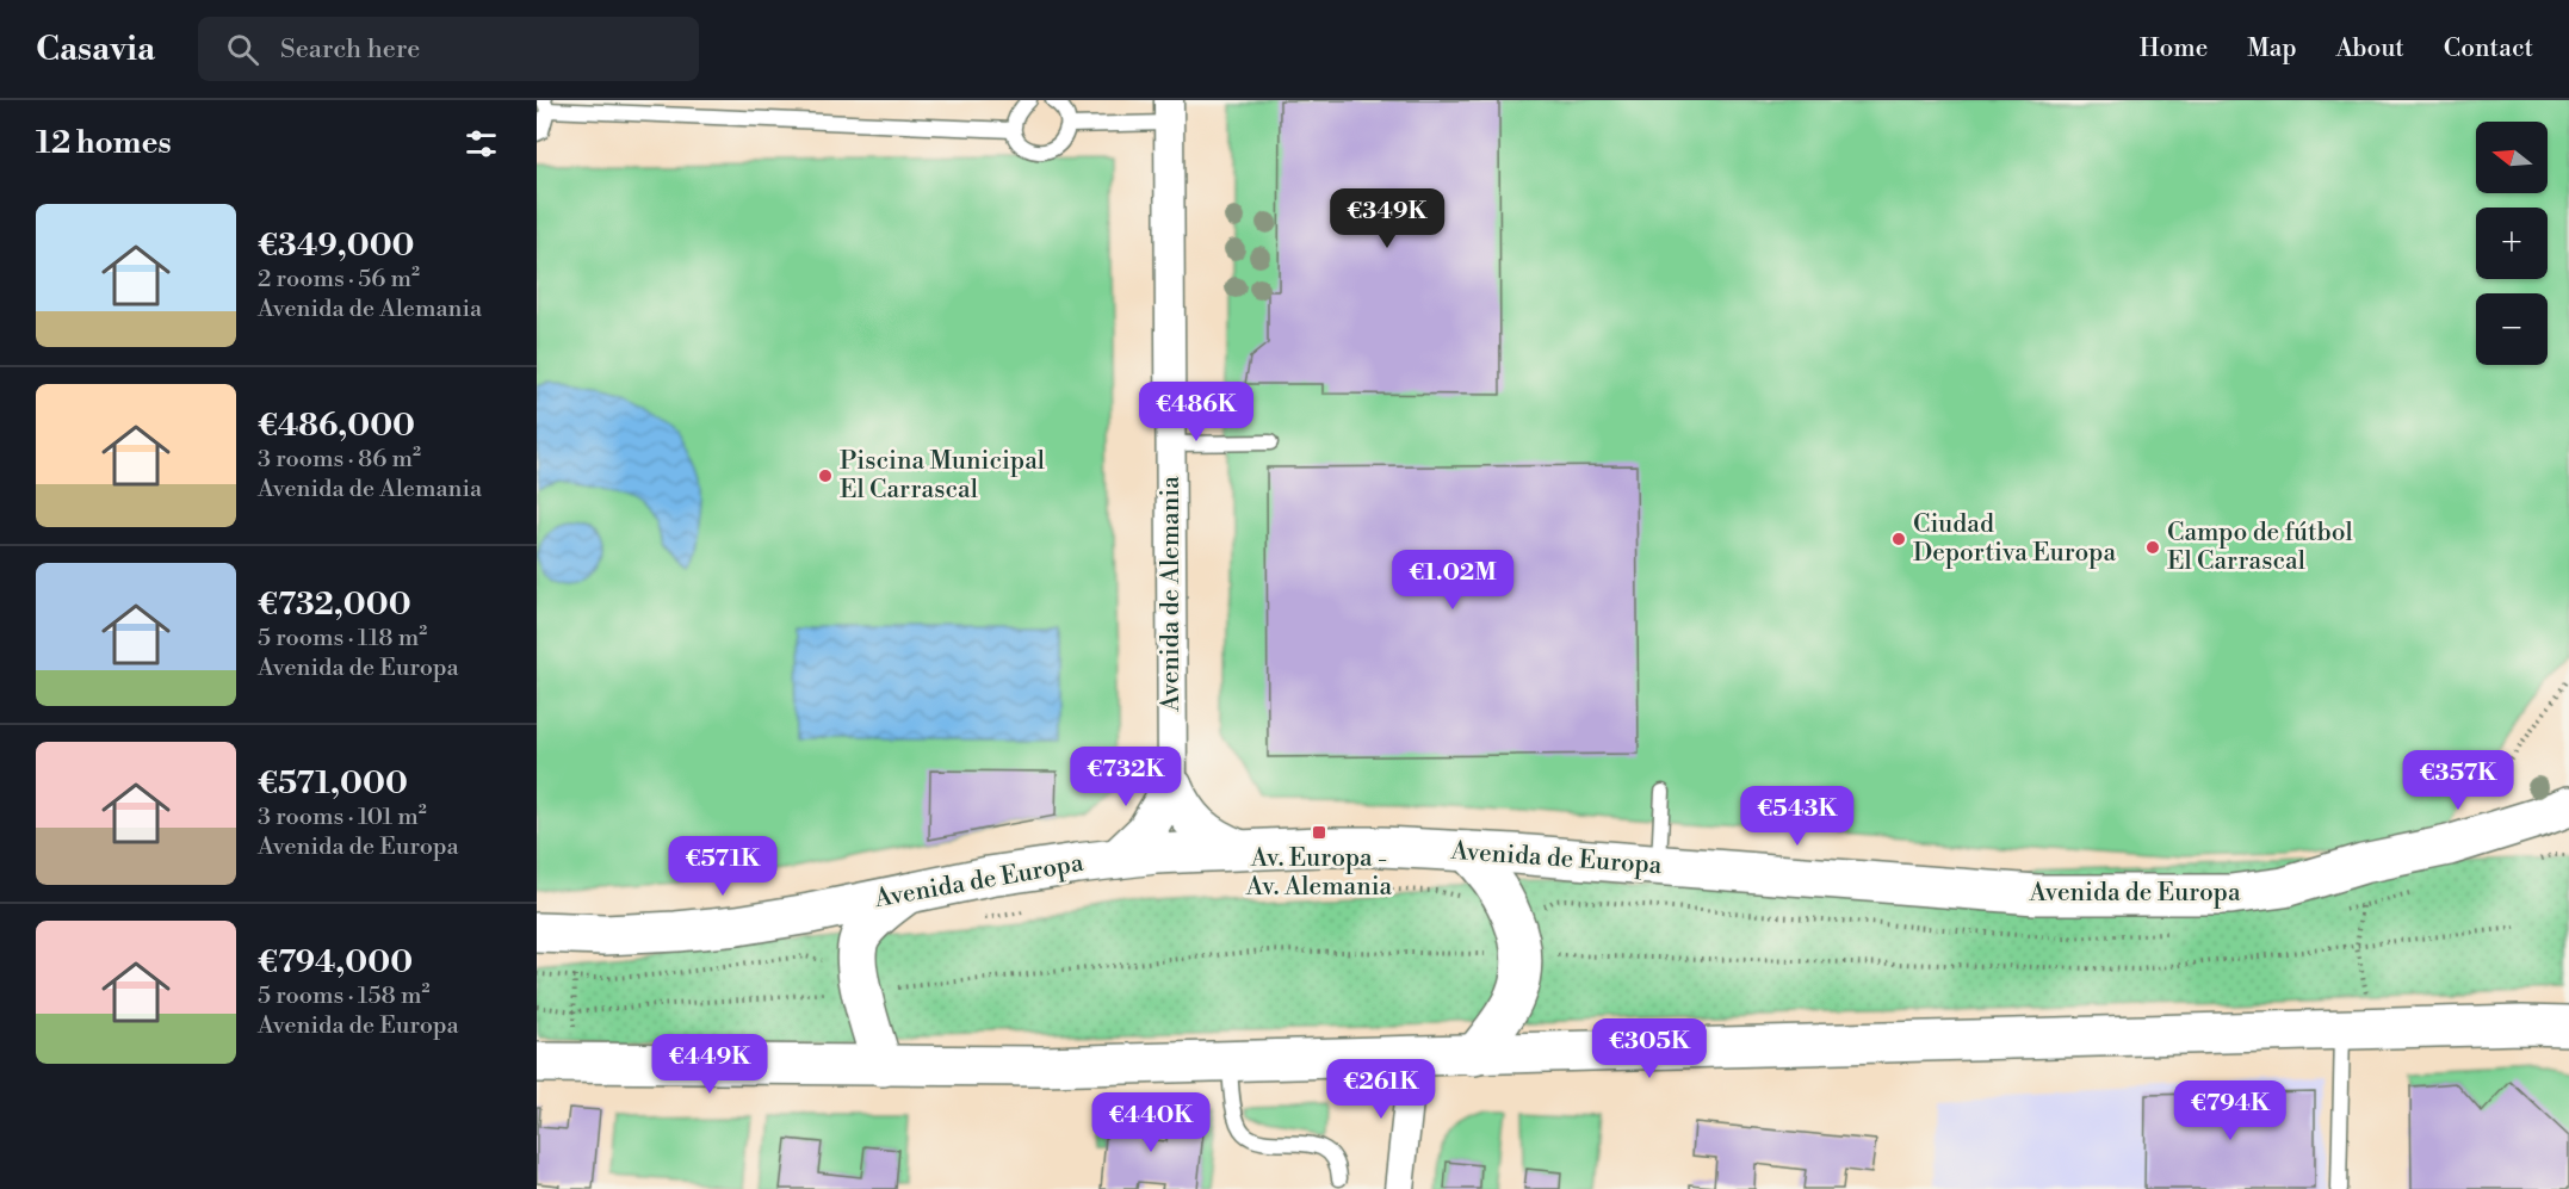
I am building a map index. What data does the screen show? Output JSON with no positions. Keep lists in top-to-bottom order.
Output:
{
  "streets": {
    "main road": ["Avenida de Europa"],
    "street": ["Avenida de Alemania"]
  },
  "places": {
    "other": ["Piscina Municipal El Carrascal", "Ciudad Deportiva Europa", "Campo de fútbol El Carrascal"],
    "transit": ["Av. Europa - Av. Alemania"]
  },
  "north": "left",
  "page": {
    "header": "Casavia",
    "search": "Search here",
    "nav": [
      "Home",
      "Map",
      "About",
      "Contact"
    ],
    "heading": "12 homes",
    "map_buttons": ["+", "−"],
    "list": [
      {
        "name": "€349,000",
        "note": "2 rooms · 56 m² · Avenida de Alemania"
      },
      {
        "name": "€486,000",
        "note": "3 rooms · 86 m² · Avenida de Alemania"
      },
      {
        "name": "€732,000",
        "note": "5 rooms · 118 m² · Avenida de Europa"
      },
      {
        "name": "€571,000",
        "note": "3 rooms · 101 m² · Avenida de Europa"
      },
      {
        "name": "€794,000",
        "note": "5 rooms · 158 m² · Avenida de Europa"
      }
    ],
    "price": [
      "€349K",
      "€486K",
      "€1.02M",
      "€732K",
      "€357K",
      "€543K",
      "€571K",
      "€305K",
      "€449K",
      "€261K",
      "€794K",
      "€440K"
    ]
  }
}
